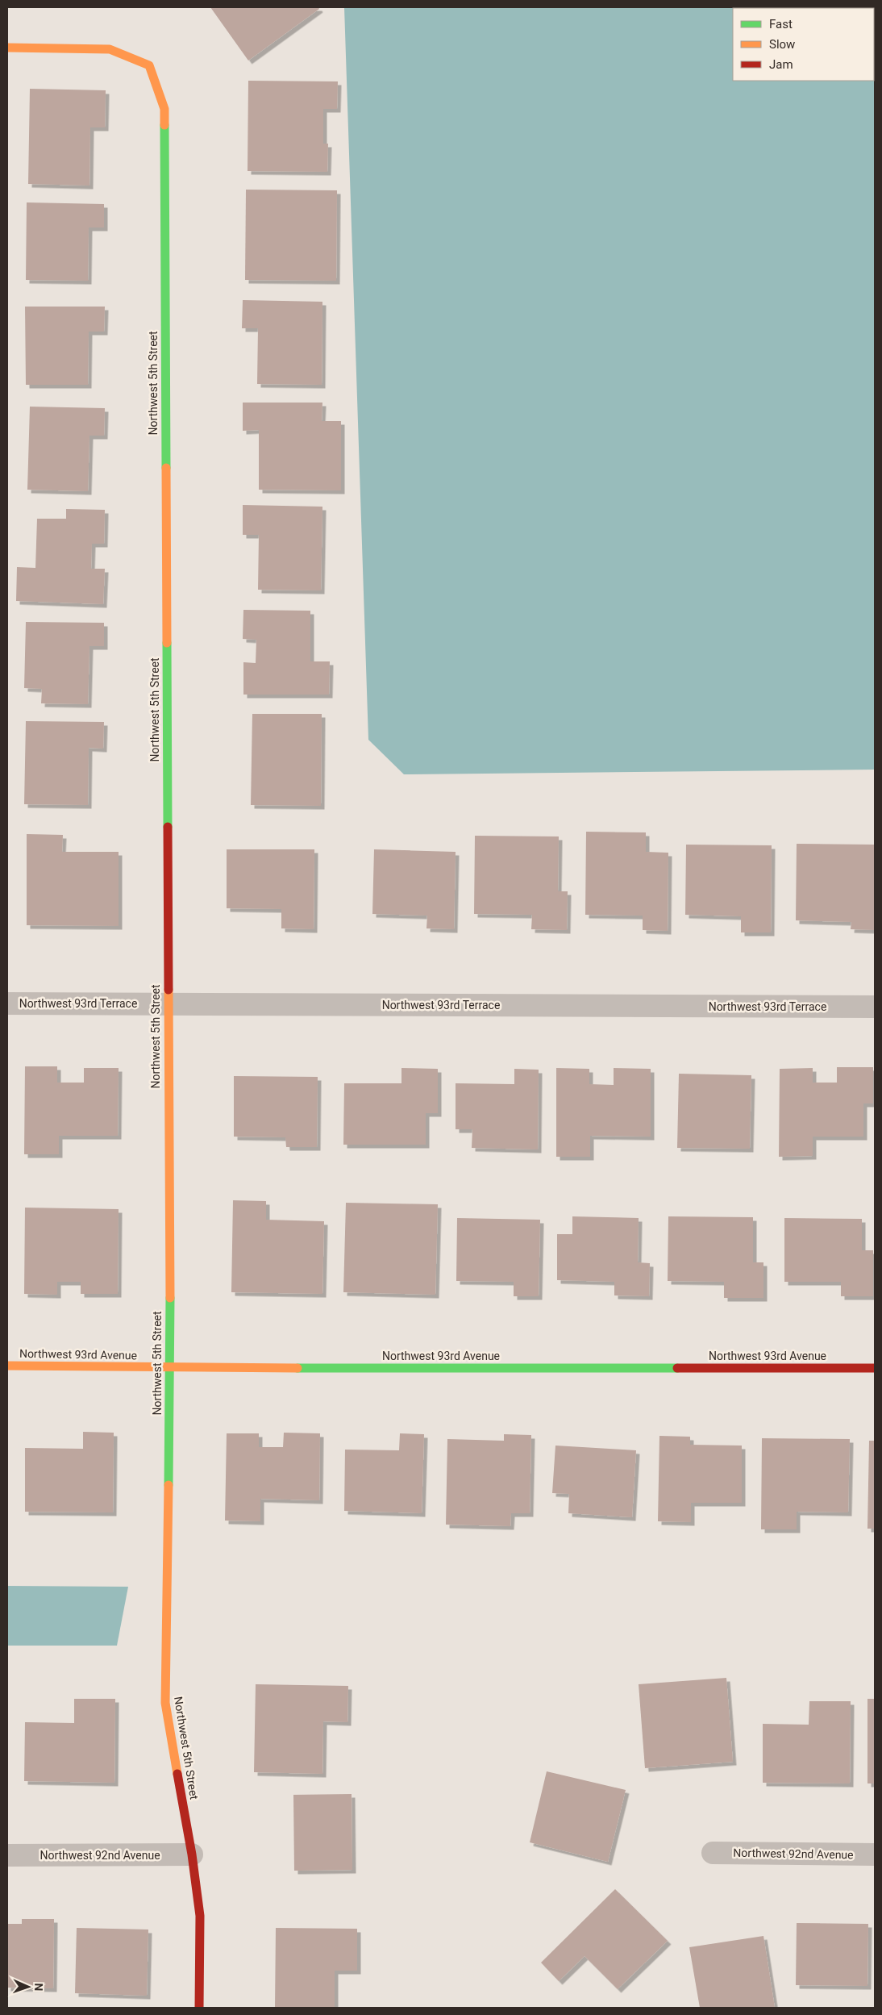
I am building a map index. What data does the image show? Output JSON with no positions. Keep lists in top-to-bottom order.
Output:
{
  "streets": {
    "street": [
      "Northwest 5th Street",
      "Northwest 93rd Terrace",
      "Northwest 93rd Avenue",
      "Northwest 92nd Avenue"
    ]
  },
  "crossings": [
    ["Northwest 5th Street", "Northwest 93rd Terrace"],
    ["Northwest 5th Street", "Northwest 93rd Avenue"],
    ["Northwest 5th Street", "Northwest 92nd Avenue"]
  ],
  "legend": ["Fast", "Slow", "Jam"],
  "north": "right"
}
